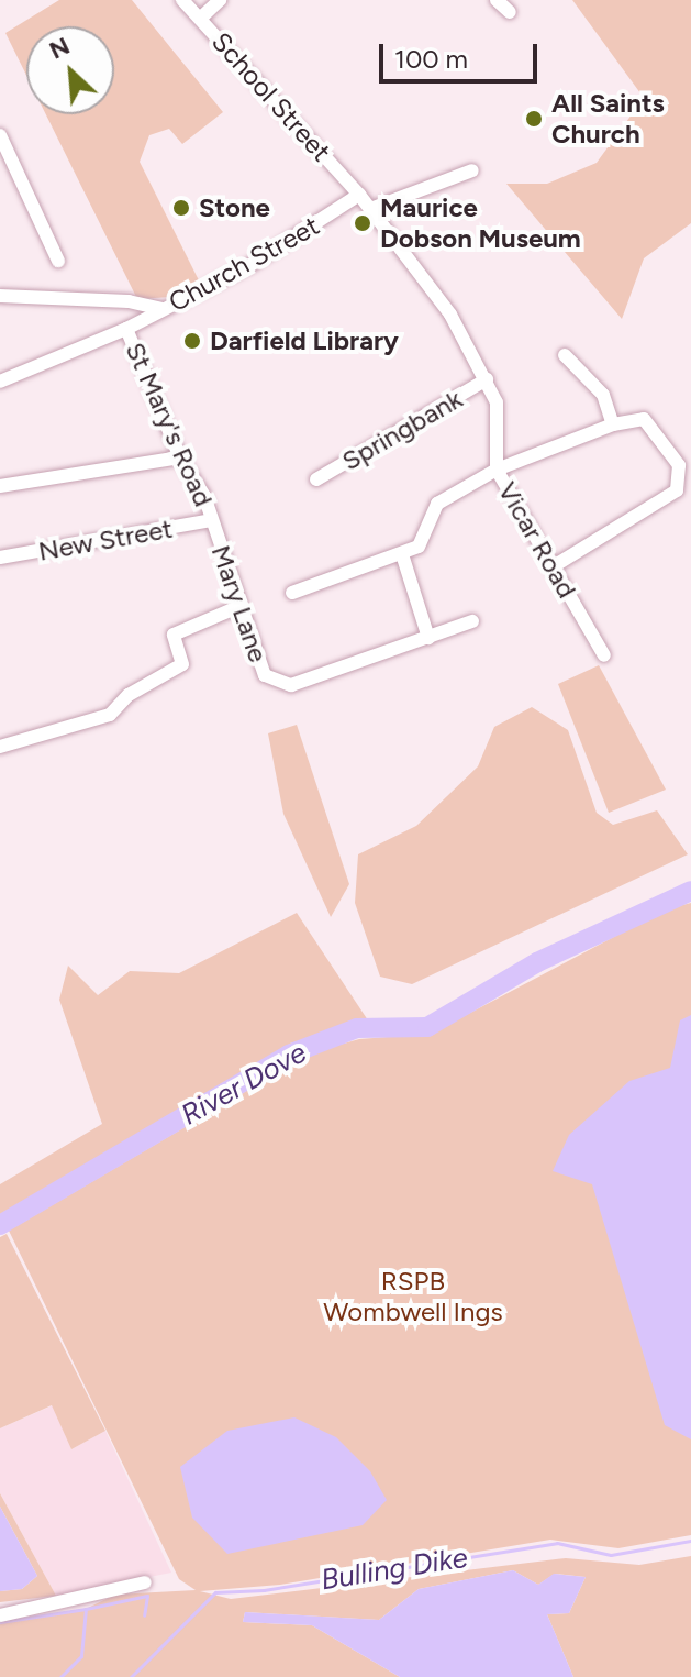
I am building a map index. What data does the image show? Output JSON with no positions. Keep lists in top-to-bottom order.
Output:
{
  "streets": {
    "street": [
      "School Street",
      "Church Street",
      "St Mary's Road",
      "Springbank",
      "New Street",
      "Vicar Road",
      "Mary Lane"
    ]
  },
  "crossings": [
    ["School Street", "Church Street"],
    ["School Street", "Vicar Road"],
    ["Church Street", "St Mary's Road"],
    ["Church Street", "Vicar Road"],
    ["St Mary's Road", "New Street"],
    ["St Mary's Road", "Mary Lane"],
    ["Springbank", "Vicar Road"],
    ["New Street", "Mary Lane"]
  ],
  "water": ["River Dove", "Bulling Dike"],
  "parks": ["RSPB Wombwell Ings"],
  "places": [
    "All Saints Church",
    "Stone",
    "Maurice Dobson Museum",
    "Darfield Library"
  ],
  "scale_bar": "100 m",
  "north": "top left"
}
